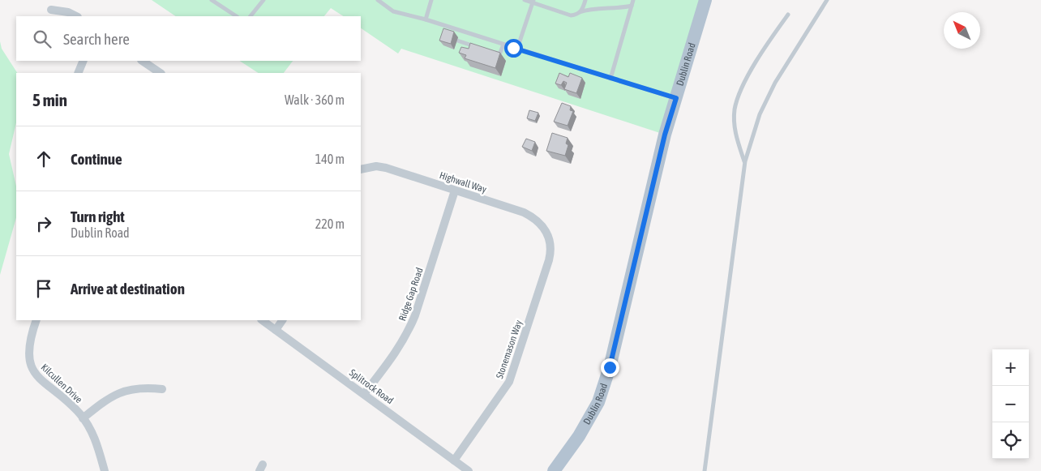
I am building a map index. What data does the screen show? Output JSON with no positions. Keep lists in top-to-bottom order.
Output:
{
  "streets": {
    "main road": ["Dublin Road"],
    "street": [
      "Highwall Way",
      "Ridge Gap Road",
      "Stonemason Way",
      "Kilcullen Drive",
      "Splitrock Road"
    ]
  },
  "crossings": [
    ["Highwall Way", "Ridge Gap Road"],
    ["Highwall Way", "Stonemason Way"],
    ["Ridge Gap Road", "Splitrock Road"],
    ["Stonemason Way", "Splitrock Road"]
  ],
  "north": "top left",
  "page": {
    "search": "Search here",
    "heading": ["5 min", "Walk · 360 m"],
    "list": [
      ["Continue", "140 m"],
      ["Turn right", "Dublin Road", "220 m"],
      "Arrive at destination"
    ],
    "map_buttons": ["+", "−"]
  }
}
